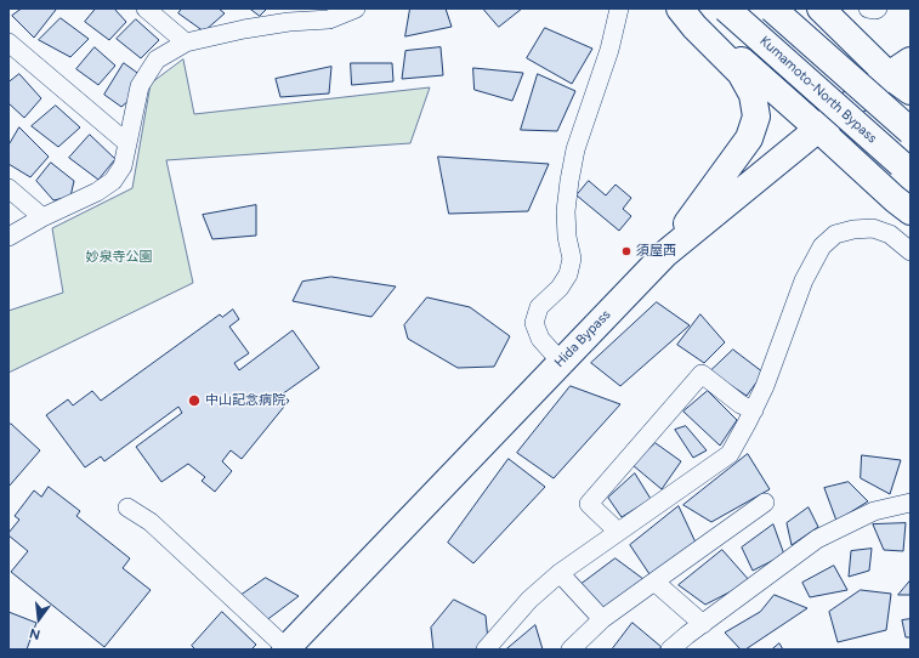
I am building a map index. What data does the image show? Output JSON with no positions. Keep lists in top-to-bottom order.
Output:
{
  "streets": {
    "highway": ["Kumamoto-North Bypass", "Hida Bypass"]
  },
  "parks": ["妙泉寺公園"],
  "places": ["須屋西", "中山記念病院"],
  "north": "bottom"
}
